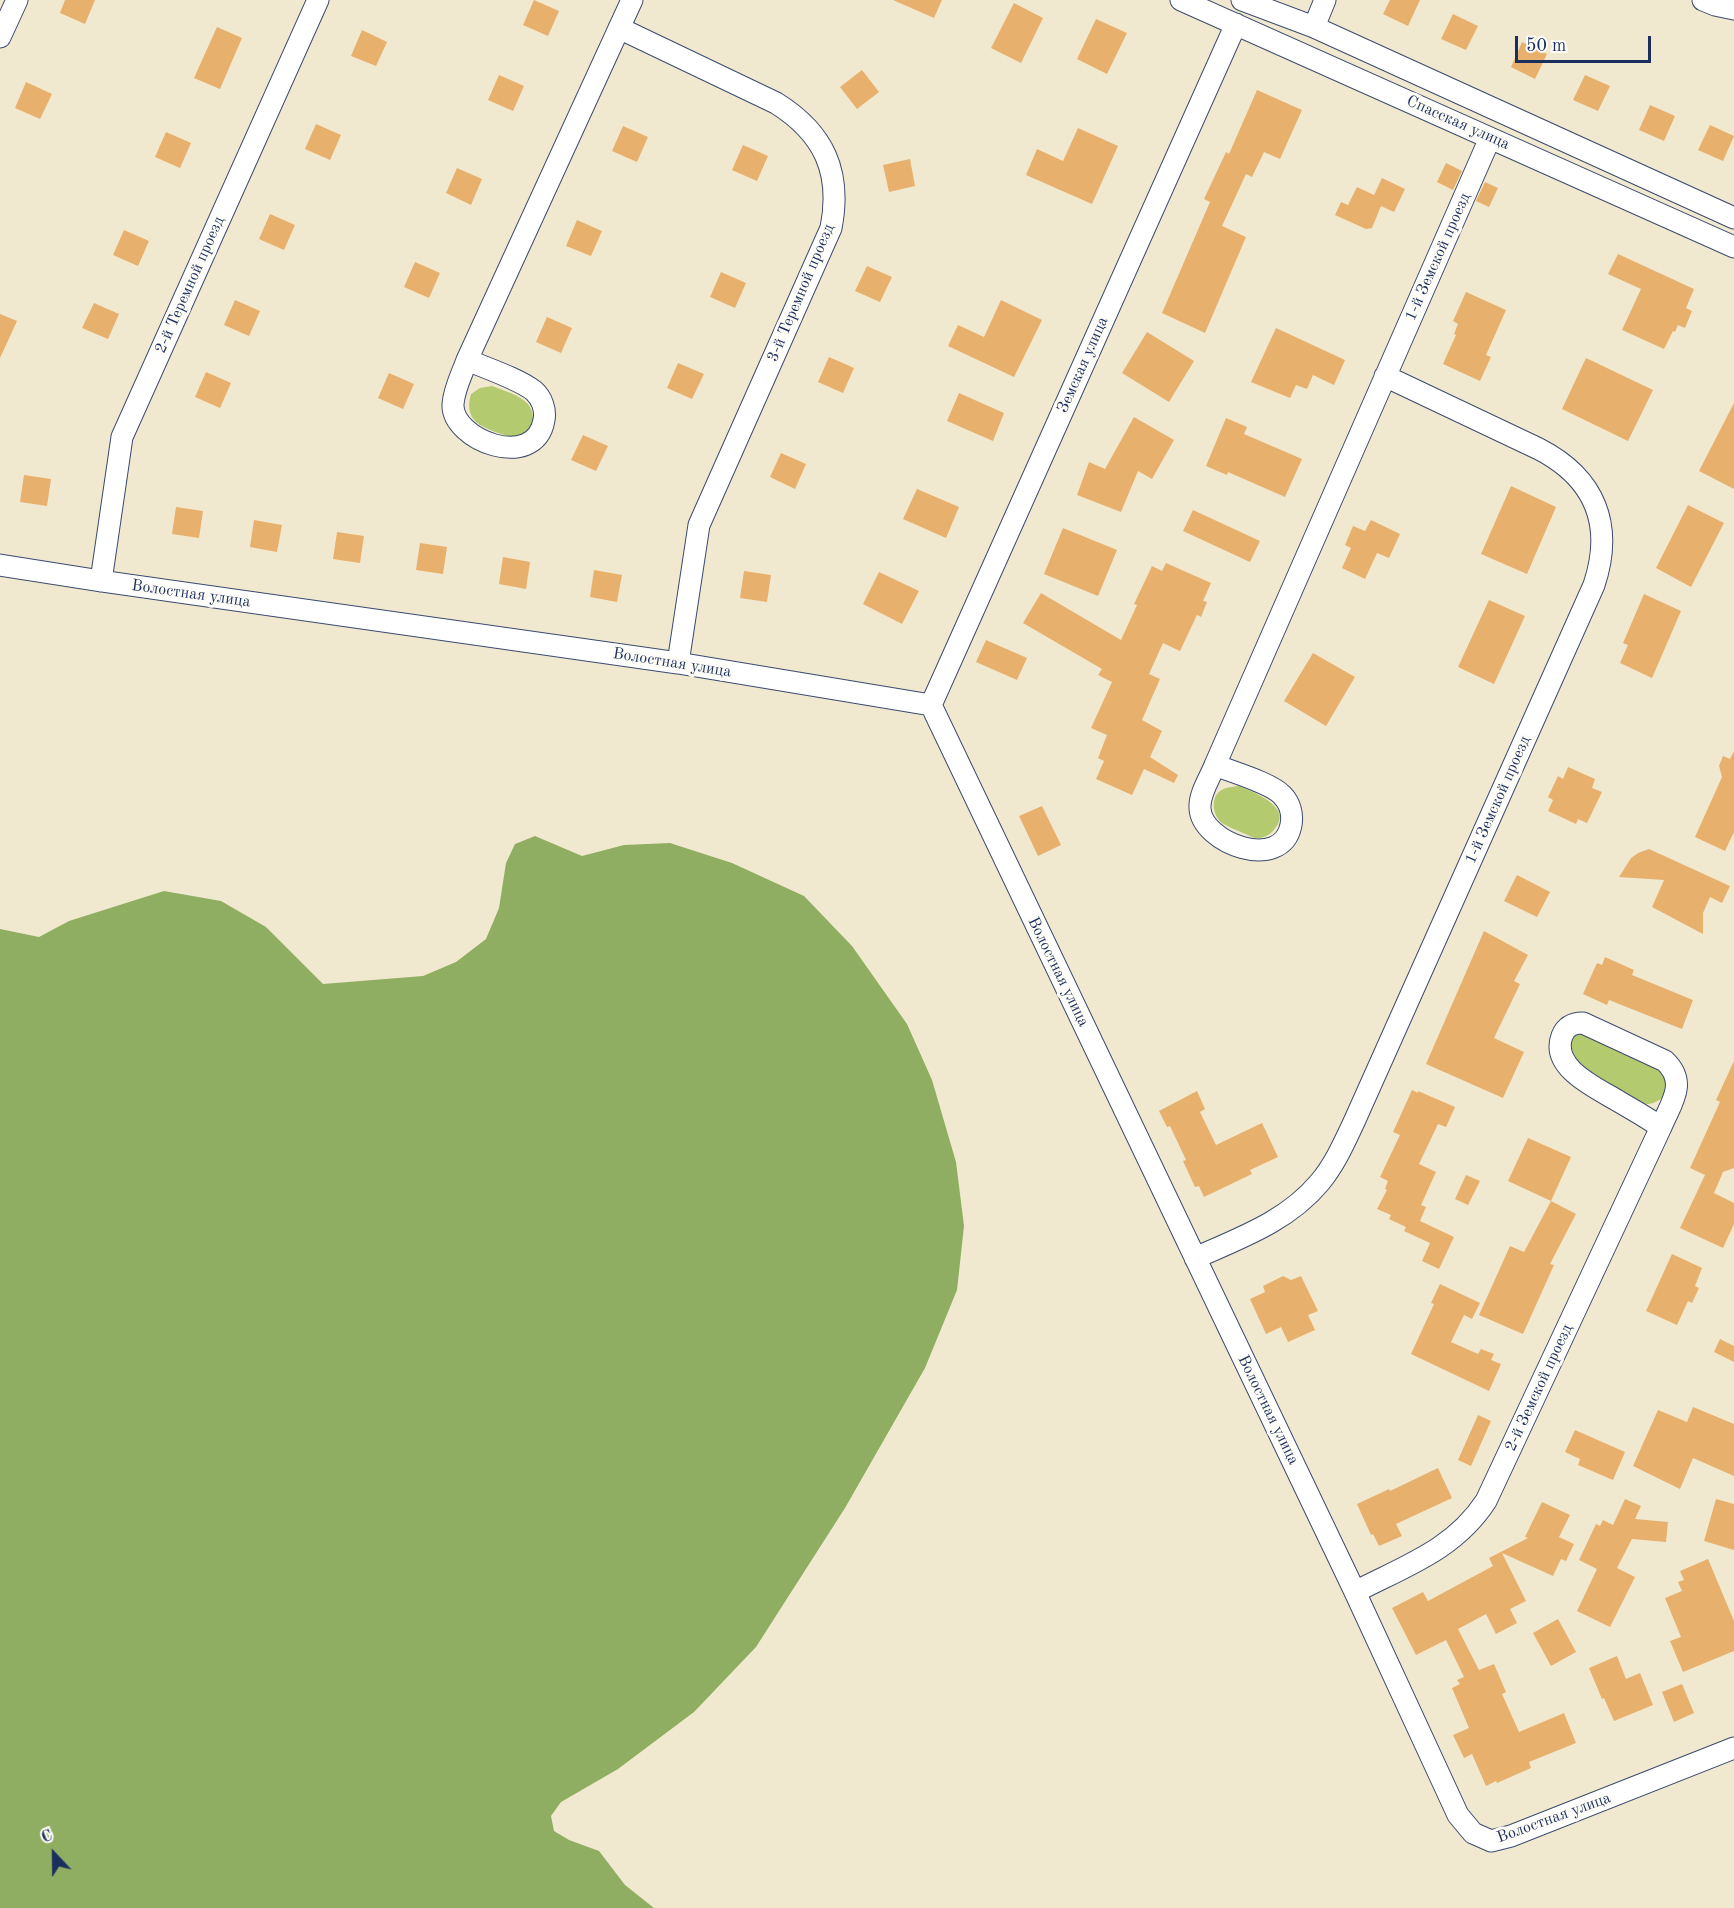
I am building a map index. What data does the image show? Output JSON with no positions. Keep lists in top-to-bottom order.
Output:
{
  "streets": {
    "street": [
      "Спасская улица",
      "1-й Земской проезд",
      "2-й Теремной проезд",
      "3-й Теремной проезд",
      "Земская улица",
      "Волостная улица",
      "2-й Земской проезд"
    ]
  },
  "crossings": [
    ["Спасская улица", "1-й Земской проезд"],
    ["Спасская улица", "Земская улица"],
    ["1-й Земской проезд", "Волостная улица"],
    ["2-й Теремной проезд", "Волостная улица"],
    ["3-й Теремной проезд", "Волостная улица"],
    ["Земская улица", "Волостная улица"],
    ["Волостная улица", "2-й Земской проезд"]
  ],
  "scale_bar": "50 m",
  "north": "top"
}
